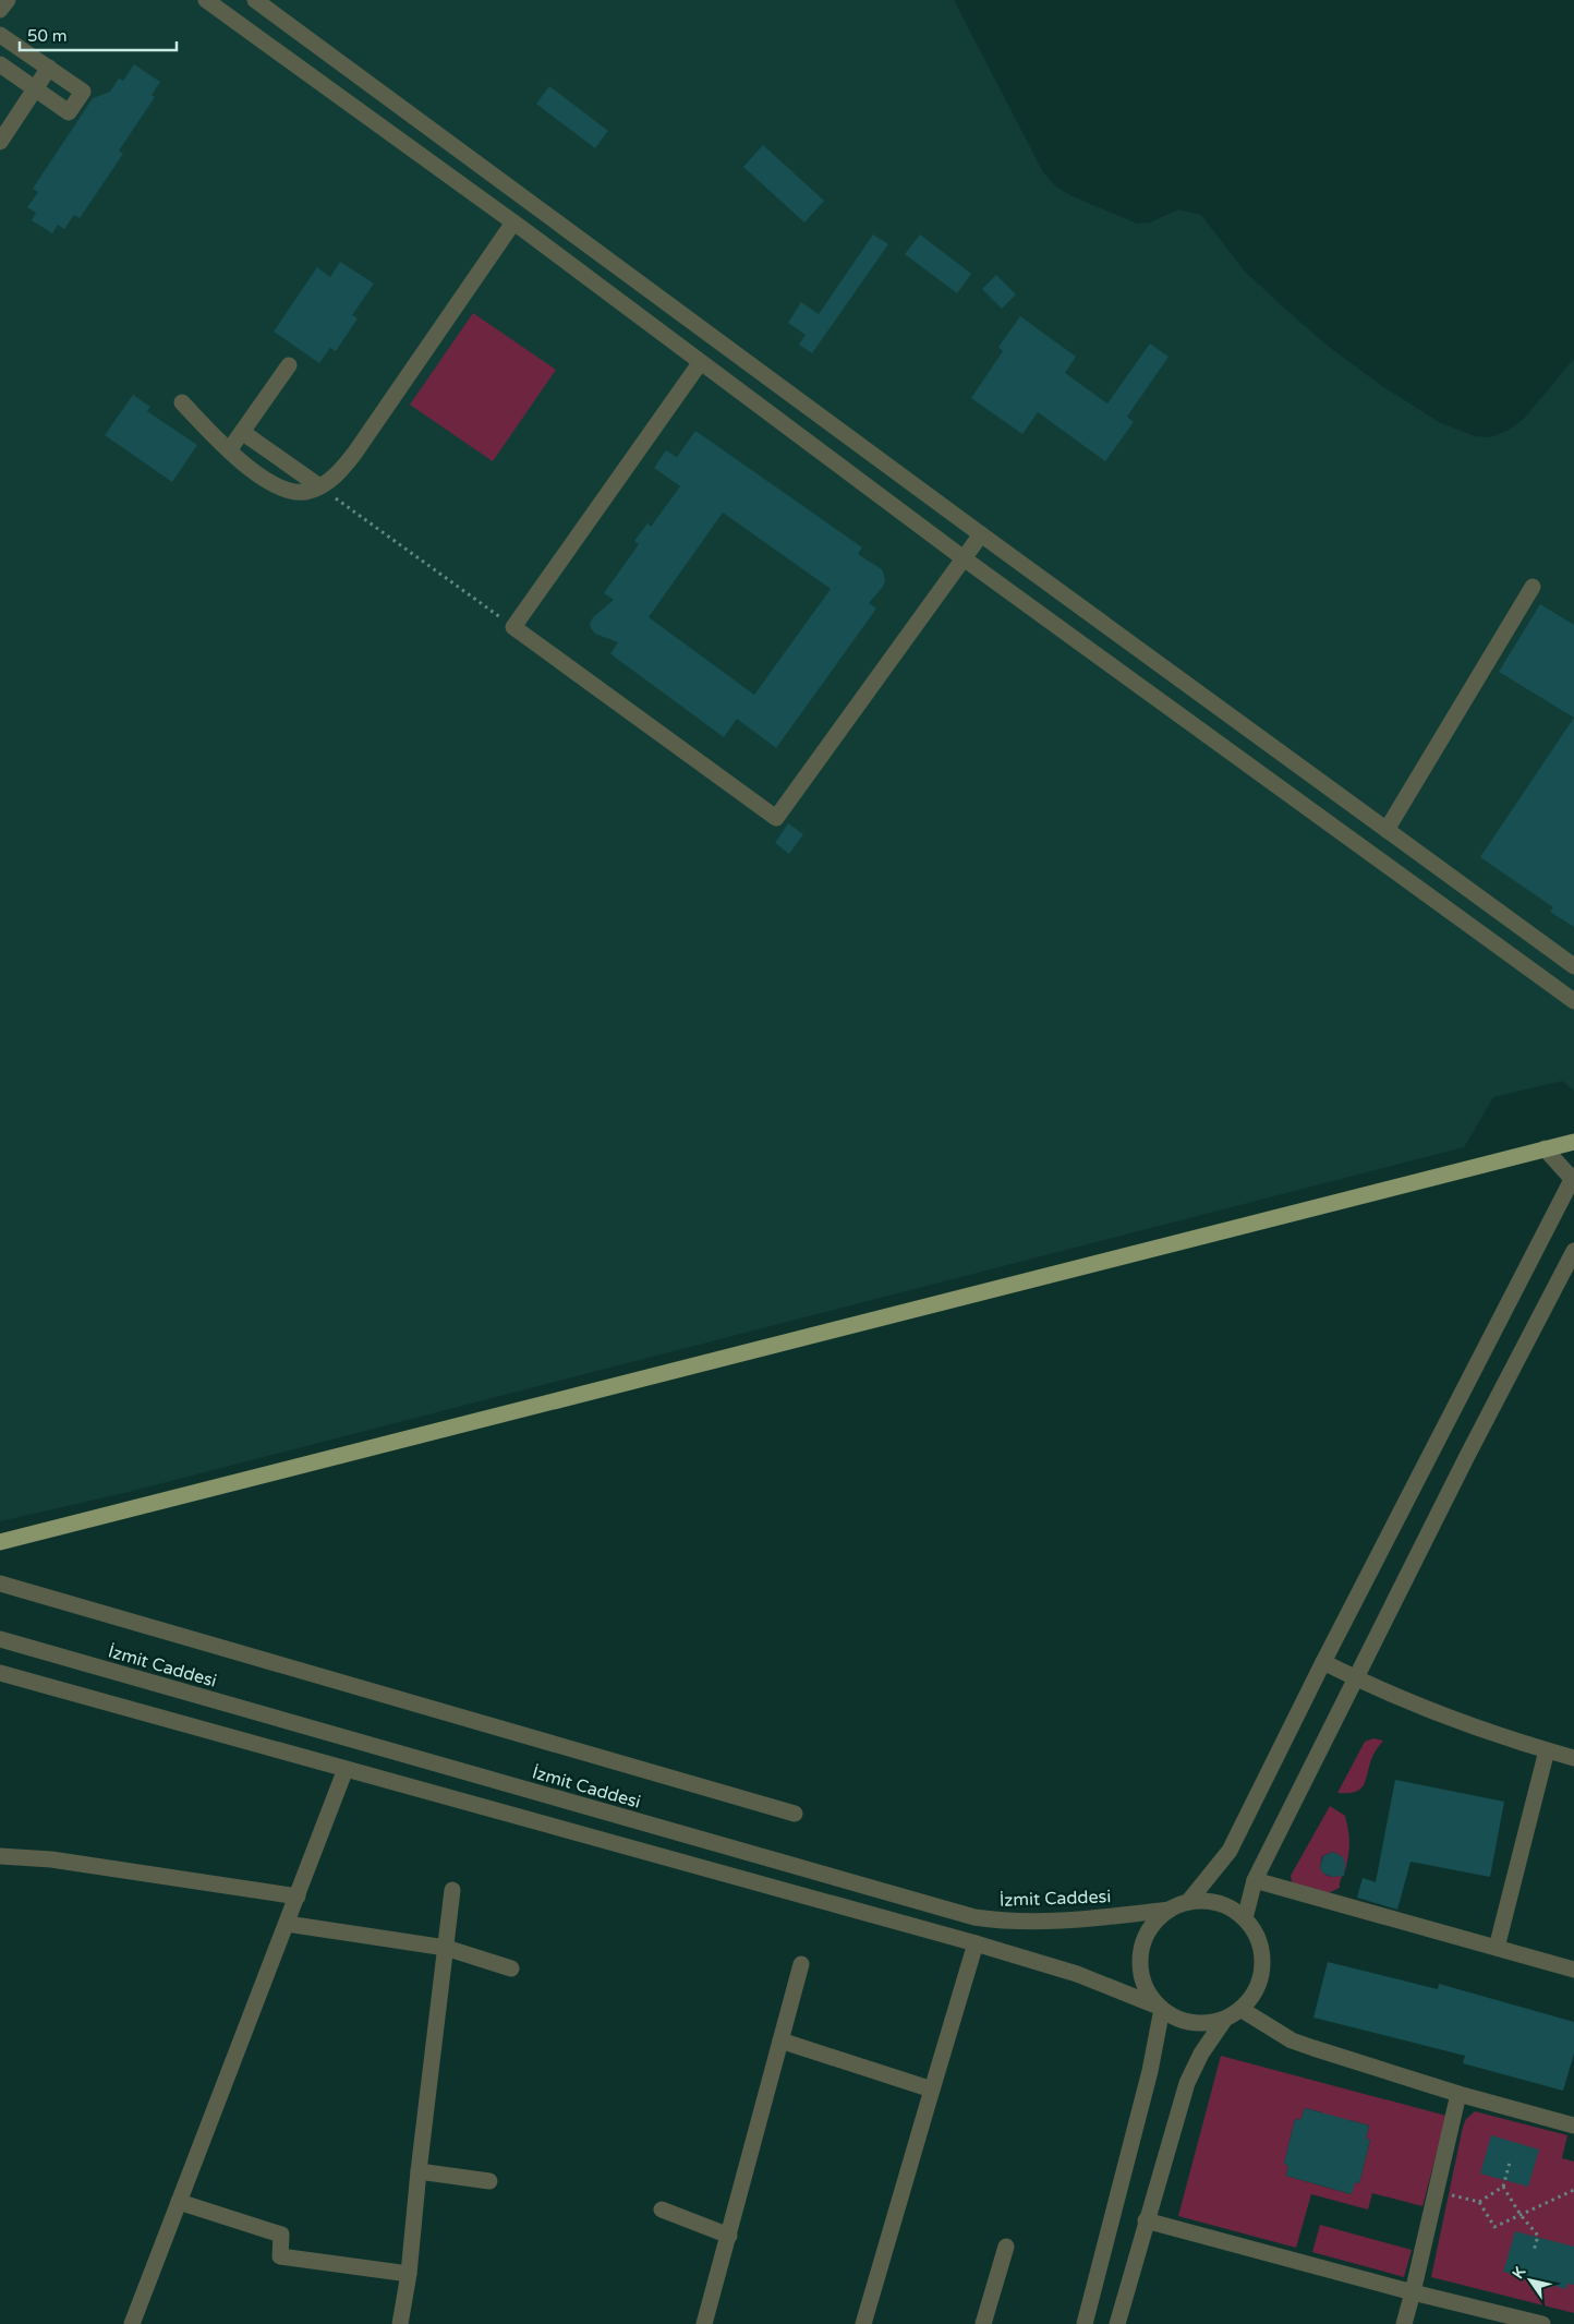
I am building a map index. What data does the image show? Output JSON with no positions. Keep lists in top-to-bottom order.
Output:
{
  "streets": {
    "street": ["İzmit Caddesi"]
  },
  "scale_bar": "50 m",
  "north": "top left"
}
